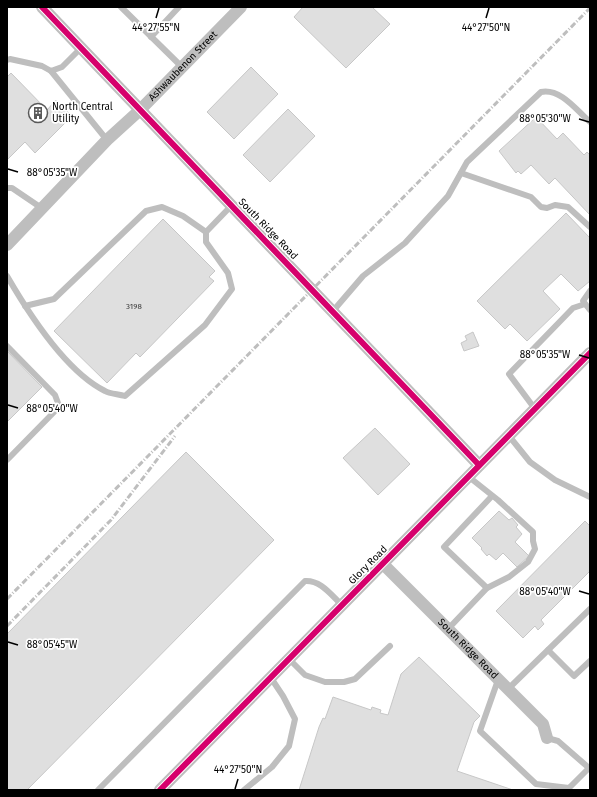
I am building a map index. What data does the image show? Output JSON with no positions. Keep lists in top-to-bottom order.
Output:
{
  "streets": {
    "street": ["Ashwaubenon Street", "South Ridge Road", "Glory Road"]
  },
  "crossings": [
    ["Ashwaubenon Street", "South Ridge Road"],
    ["South Ridge Road", "Glory Road"]
  ],
  "places": {
    "building": ["North Central Utility"]
  },
  "house_numbers": ["3198"],
  "coordinates": [
    "44°27'55\"N",
    "44°27'50\"N",
    "88°05'30\"W",
    "88°05'35\"W",
    "88°05'40\"W",
    "88°05'45\"W"
  ]
}
